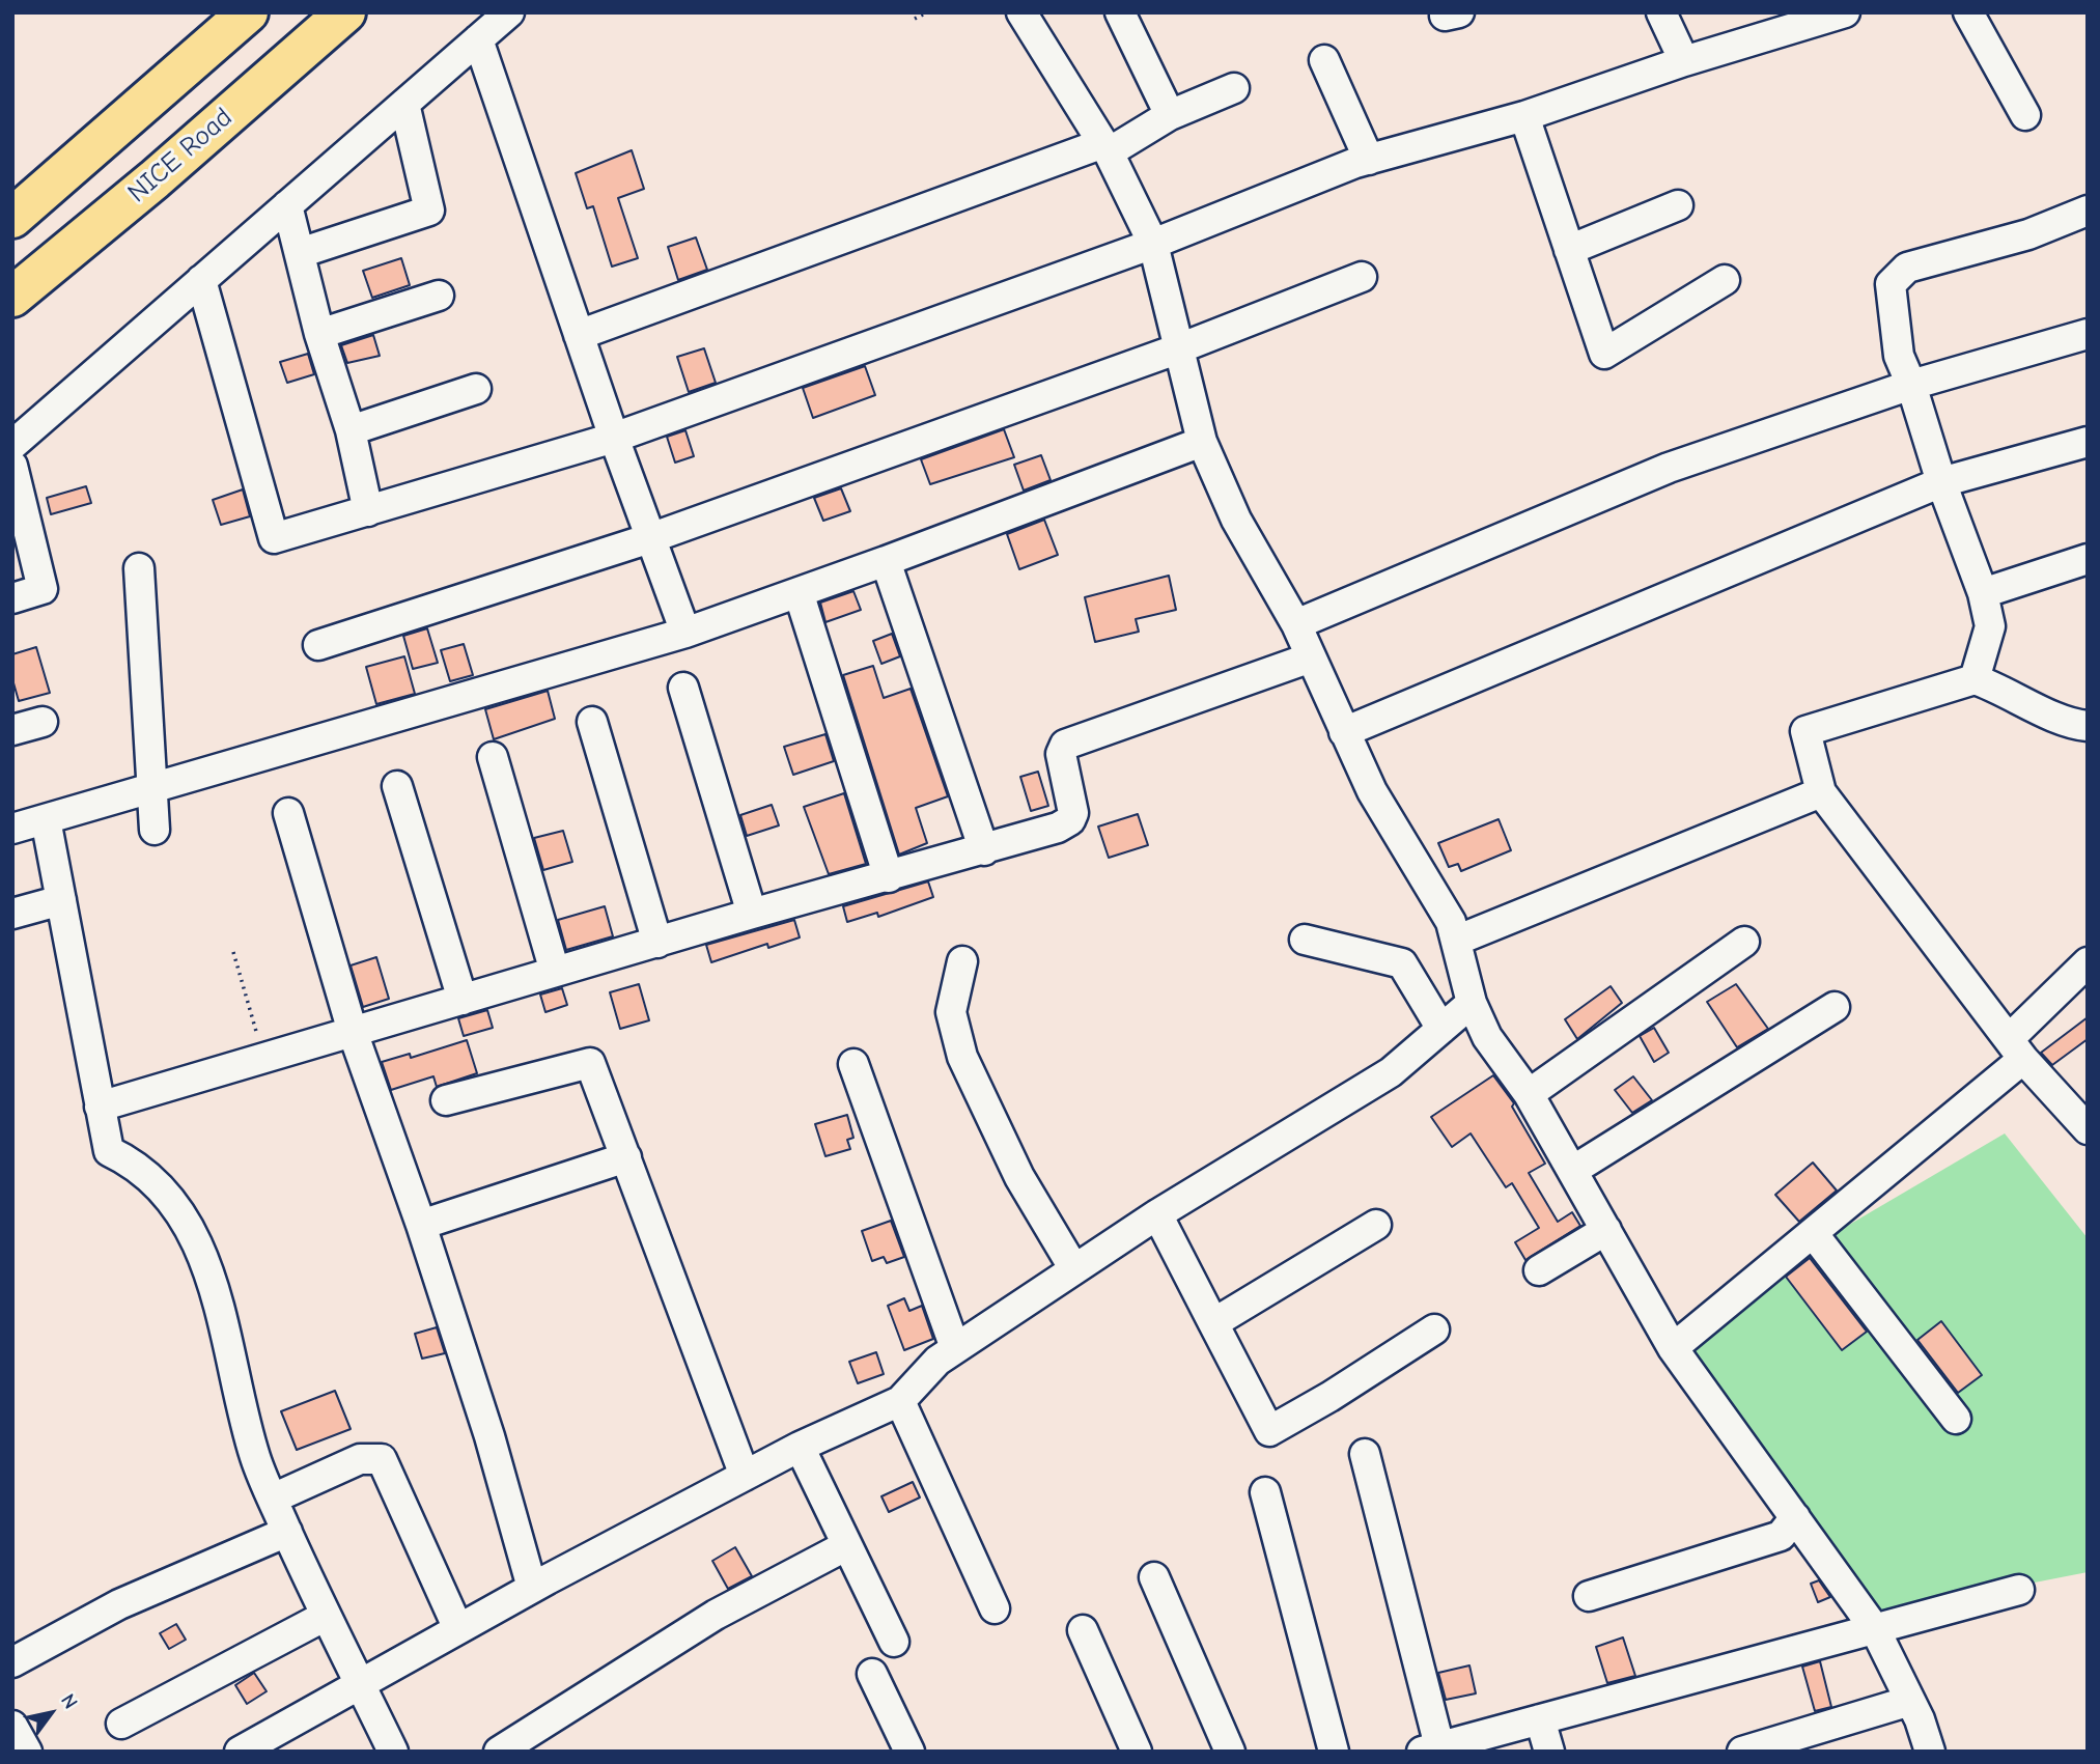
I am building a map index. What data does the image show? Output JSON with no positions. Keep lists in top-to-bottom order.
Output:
{
  "streets": {
    "highway": ["NICE Road"]
  },
  "north": "top right"
}
